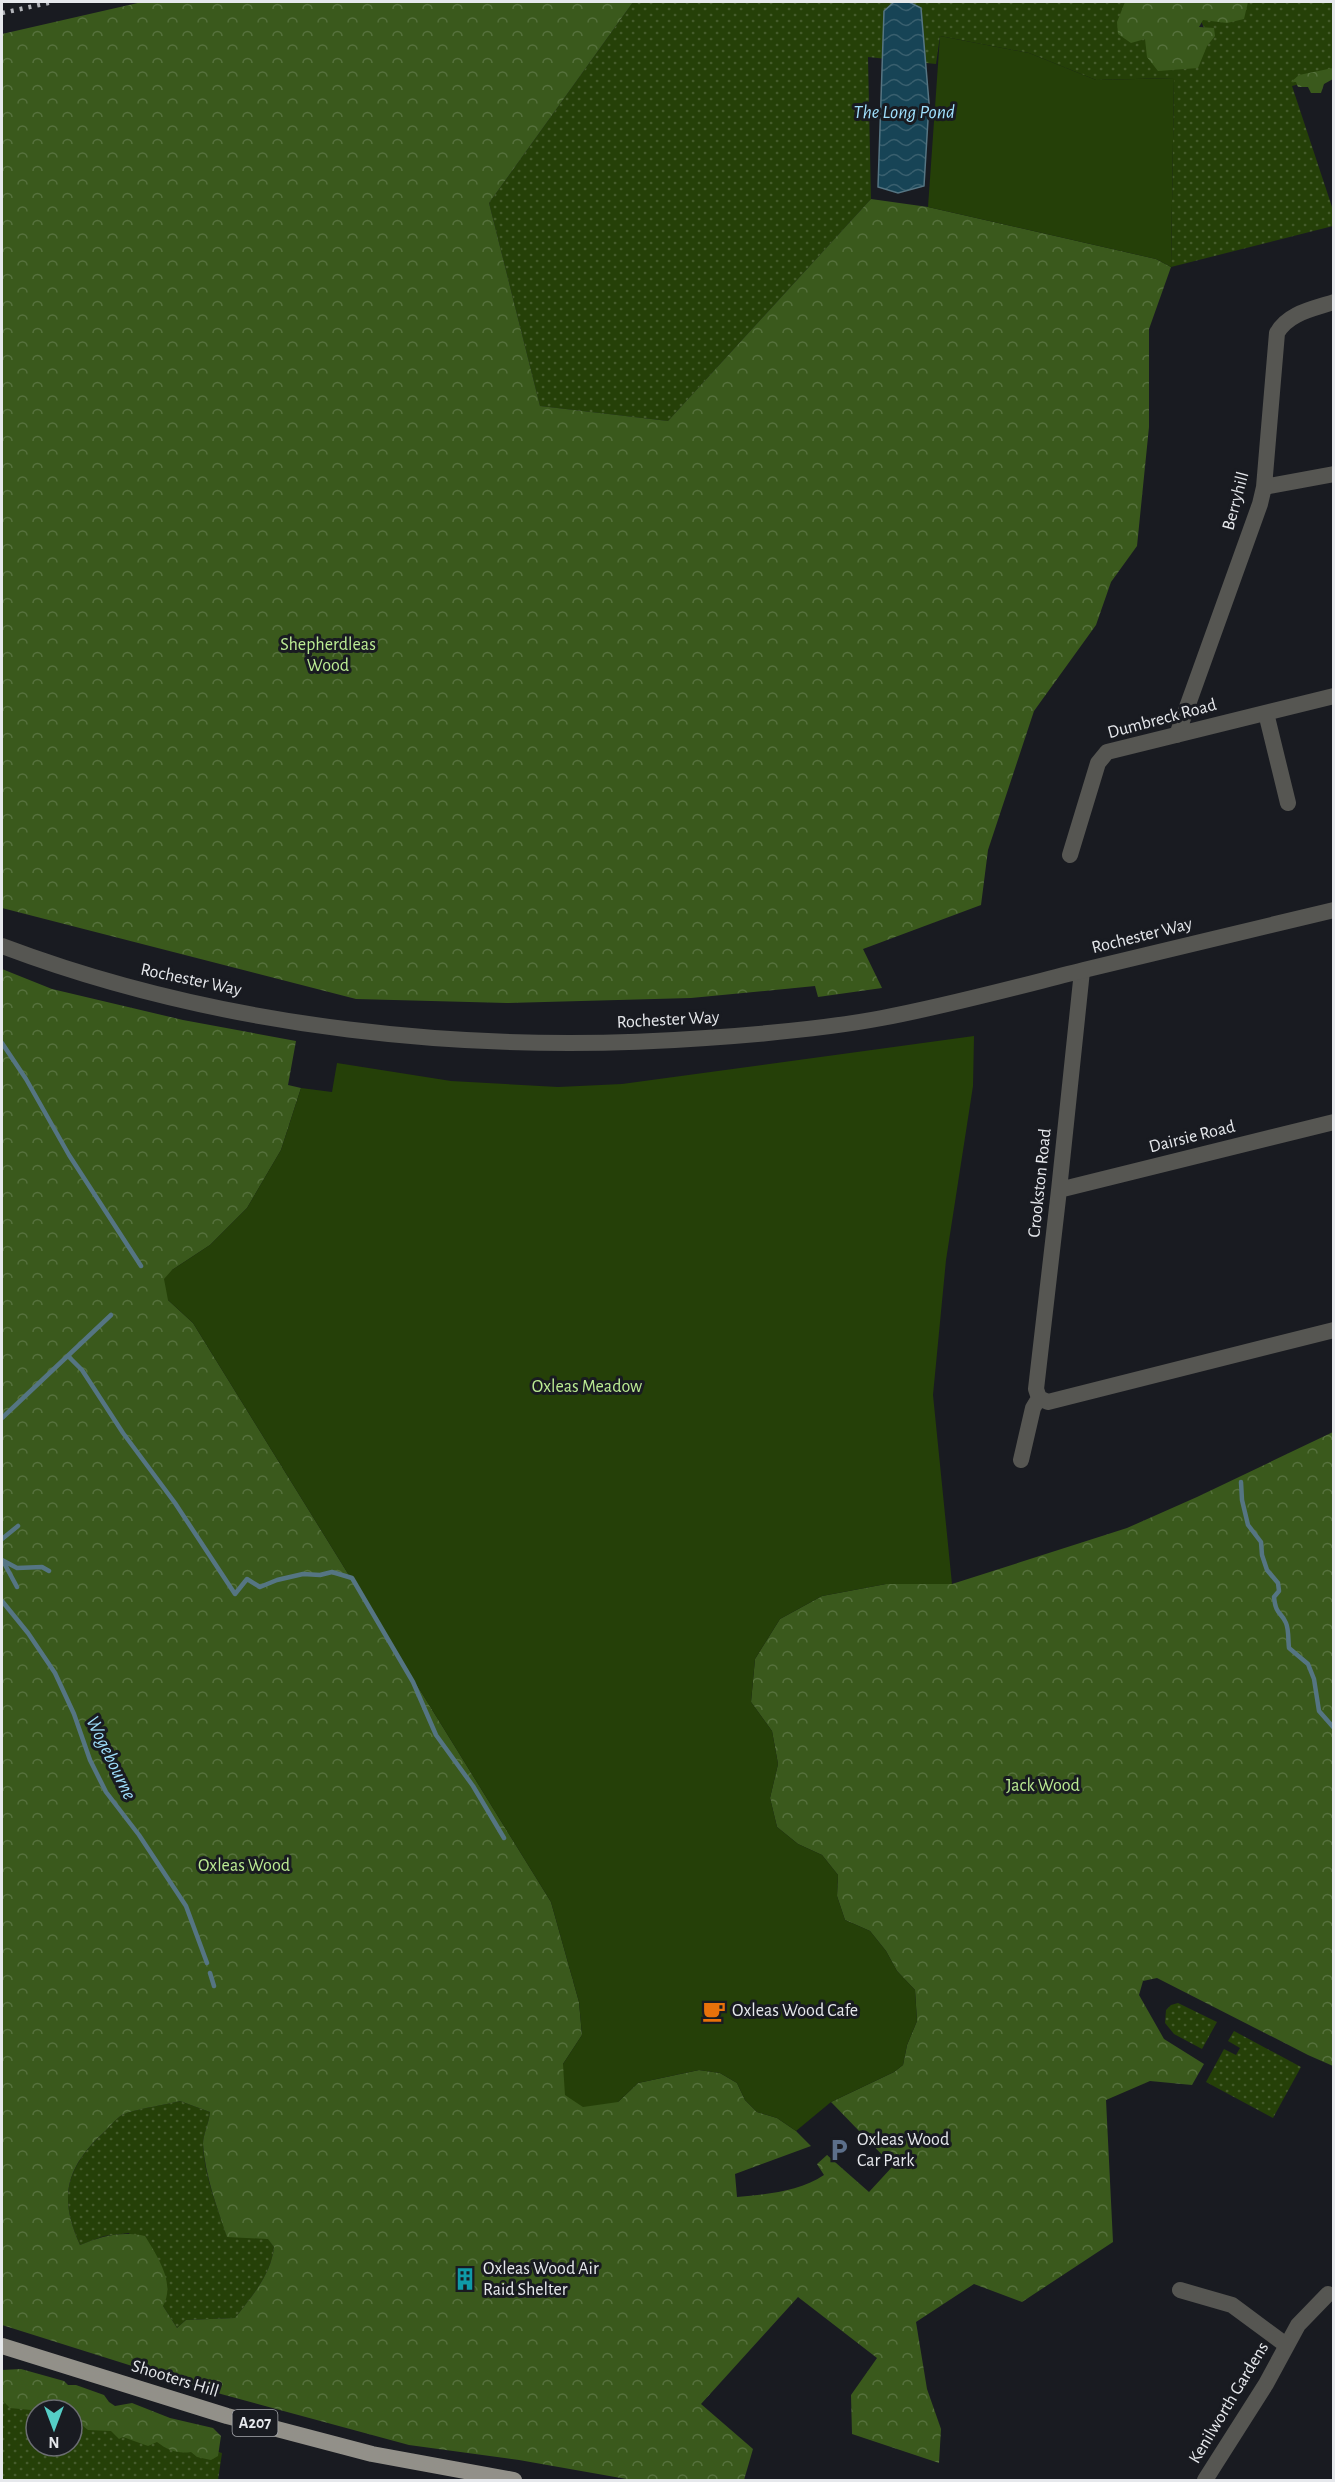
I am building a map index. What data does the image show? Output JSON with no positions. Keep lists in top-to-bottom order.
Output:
{
  "streets": {
    "main road": ["Shooters Hill", "A207"],
    "street": [
      "Berryhill",
      "Dumbreck Road",
      "Rochester Way",
      "Dairsie Road",
      "Crookston Road",
      "Kenilworth Gardens"
    ]
  },
  "crossings": [
    ["Berryhill", "Dumbreck Road"],
    ["Rochester Way", "Crookston Road"],
    ["Dairsie Road", "Crookston Road"]
  ],
  "water": ["The Long Pond", "Wogebourne"],
  "parks": [
    "Shepherdleas Wood",
    "Oxleas Meadow",
    "Jack Wood",
    "Oxleas Wood"
  ],
  "places": {
    "cafe": ["Oxleas Wood Cafe"],
    "parking": ["Oxleas Wood Car Park"],
    "building": ["Oxleas Wood Air Raid Shelter"]
  },
  "north": "bottom"
}
